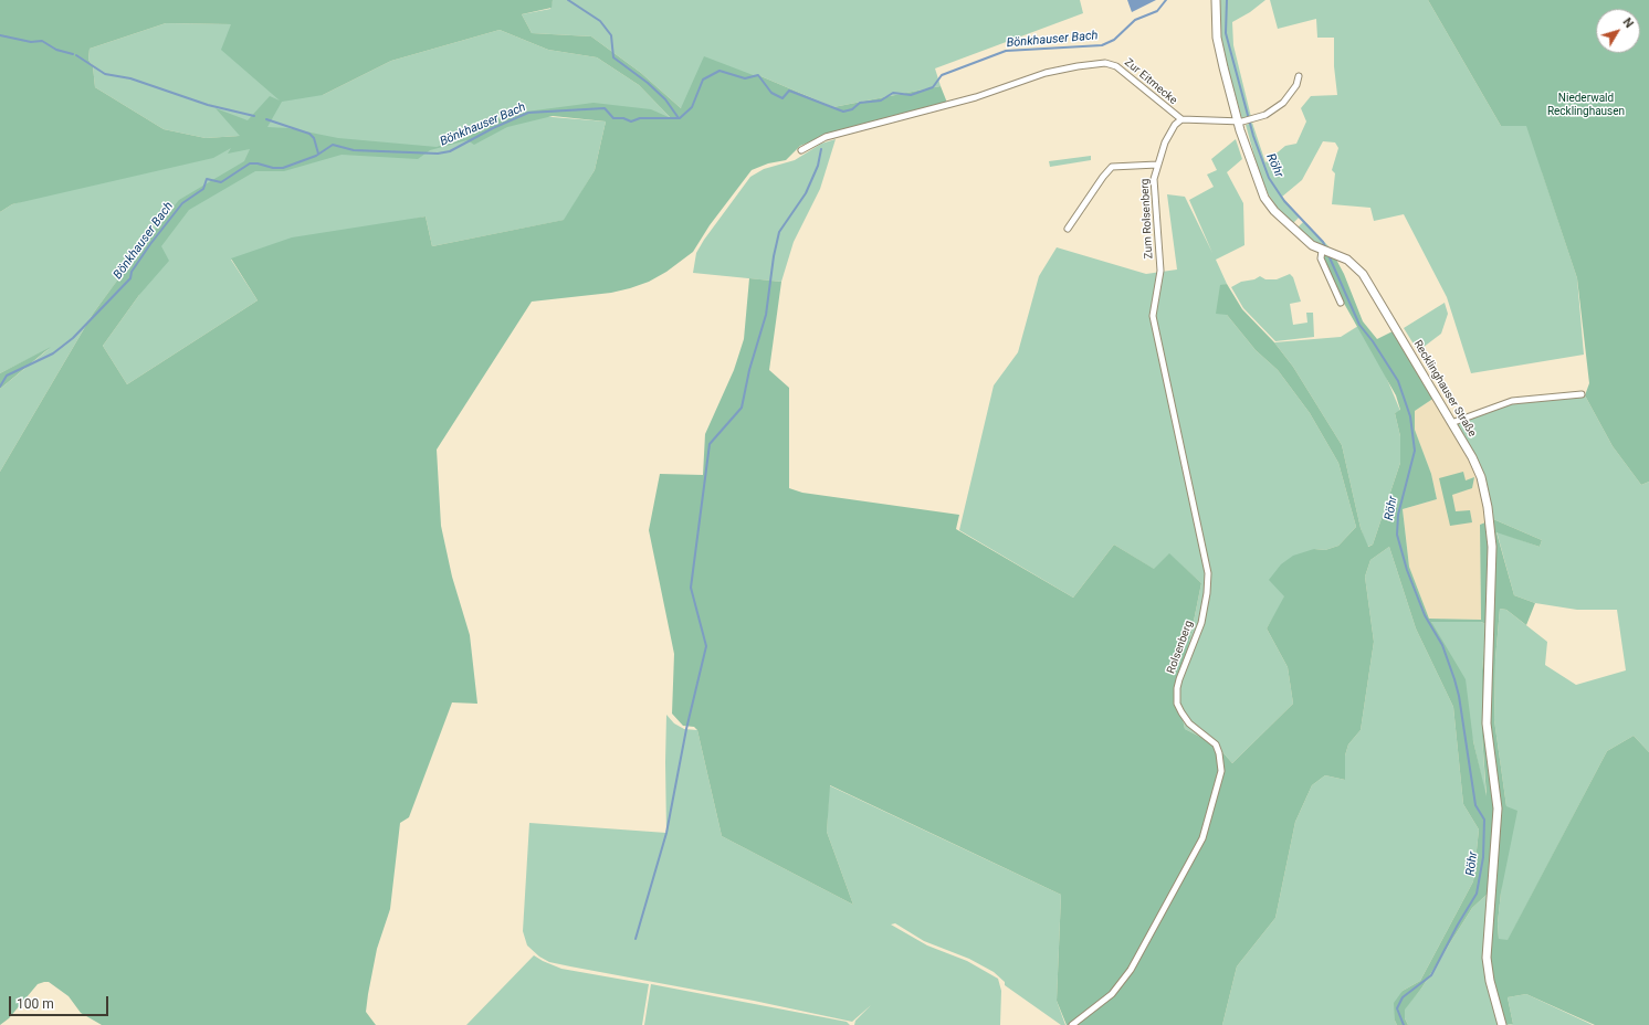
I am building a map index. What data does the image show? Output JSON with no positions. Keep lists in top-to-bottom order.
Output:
{
  "streets": {
    "main road": ["Recklinghauser Straße"],
    "street": ["Zur Eitmecke", "Zum Rolsenberg", "Rolsenberg"]
  },
  "crossings": [
    ["Zur Eitmecke", "Zum Rolsenberg"],
    ["Zur Eitmecke", "Recklinghauser Straße"],
    ["Zum Rolsenberg", "Rolsenberg"]
  ],
  "water": ["Bönkhauser Bach", "Röhr"],
  "parks": ["Niederwald Recklinghausen"],
  "scale_bar": "100 m",
  "north": "top right"
}
